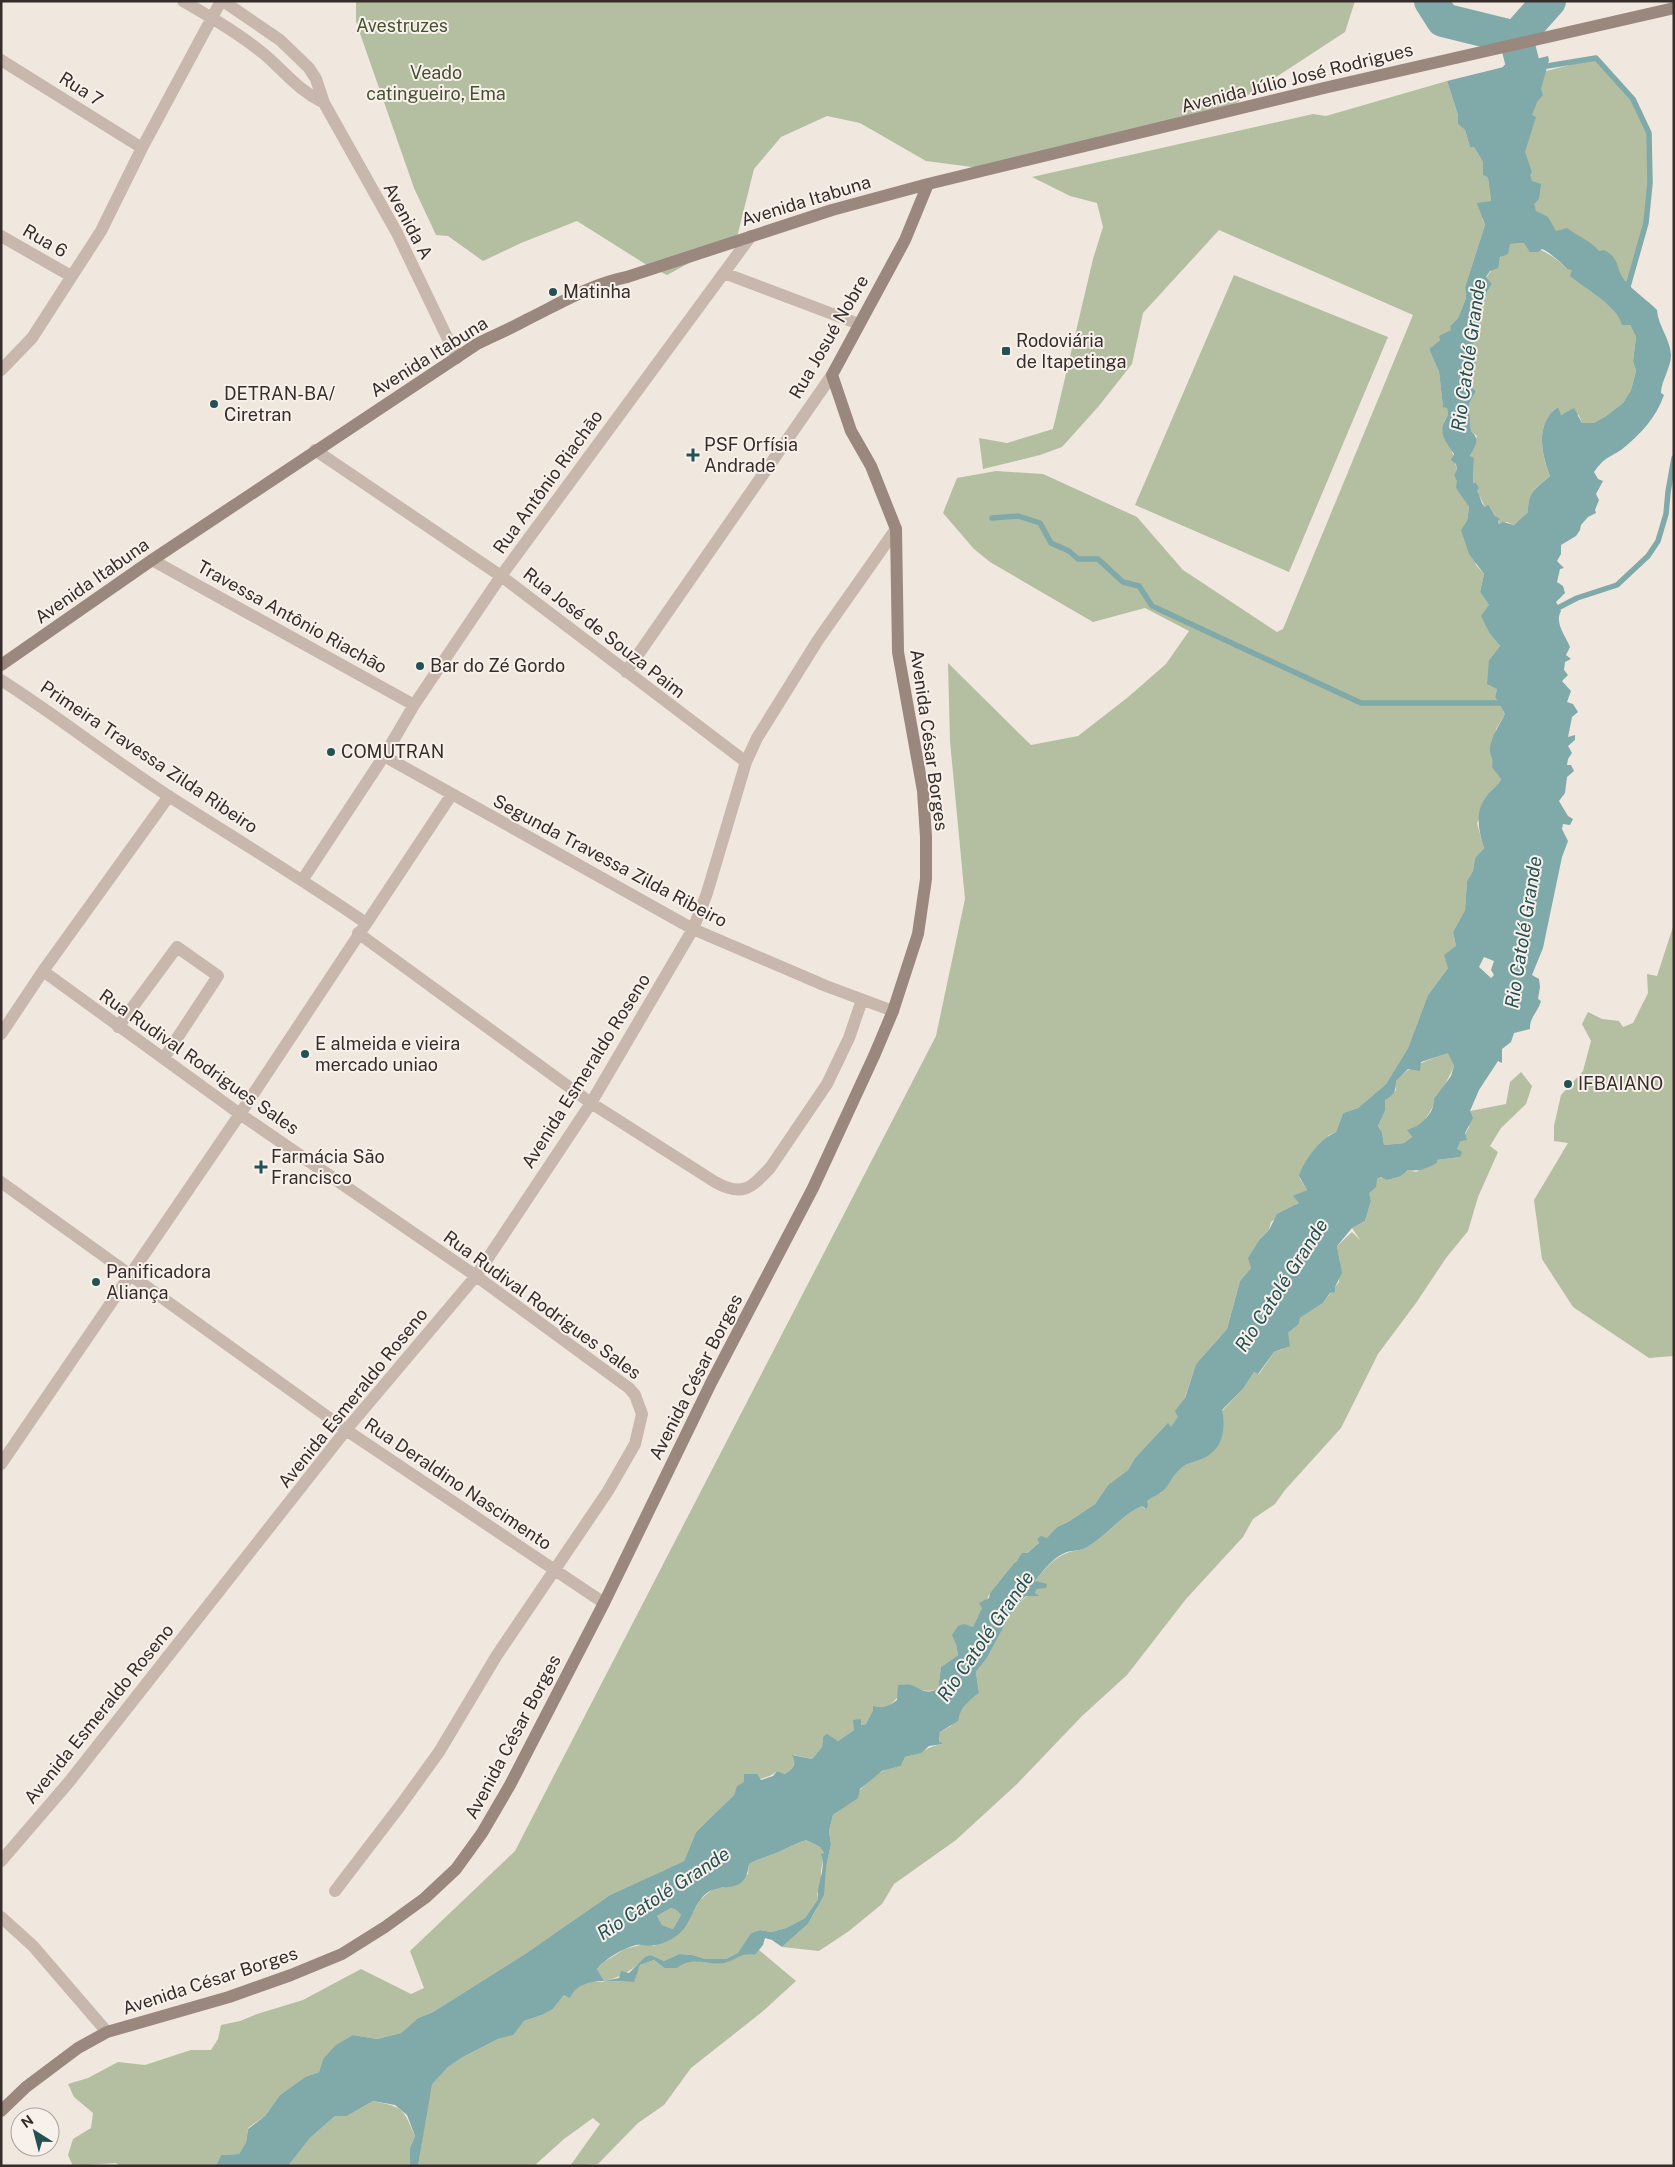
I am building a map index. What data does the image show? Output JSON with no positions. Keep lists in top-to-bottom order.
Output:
{
  "streets": {
    "street": [
      "Avenida Júlio José Rodrigues",
      "Rua 7",
      "Avenida Itabuna",
      "Avenida A",
      "Rua 6",
      "Rua Josué Nobre",
      "Rua Antônio Riachão",
      "Travessa Antônio Riachão",
      "Rua José de Souza Paim",
      "Avenida César Borges",
      "Primeira Travessa Zilda Ribeiro",
      "Segunda Travessa Zilda Ribeiro",
      "Rua Rudival Rodrigues Sales",
      "Avenida Esmeraldo Roseno",
      "Rua Deraldino Nascimento"
    ]
  },
  "crossings": [
    ["Avenida Júlio José Rodrigues", "Avenida Itabuna"],
    ["Avenida Júlio José Rodrigues", "Rua Josué Nobre"],
    ["Avenida Itabuna", "Avenida A"],
    ["Avenida Itabuna", "Rua Josué Nobre"],
    ["Avenida Itabuna", "Rua Antônio Riachão"],
    ["Avenida Itabuna", "Travessa Antônio Riachão"],
    ["Avenida Itabuna", "Rua José de Souza Paim"],
    ["Rua Josué Nobre", "Rua José de Souza Paim"],
    ["Rua Josué Nobre", "Avenida César Borges"],
    ["Rua Antônio Riachão", "Travessa Antônio Riachão"],
    ["Rua Antônio Riachão", "Rua José de Souza Paim"],
    ["Rua Antônio Riachão", "Primeira Travessa Zilda Ribeiro"],
    ["Rua Antônio Riachão", "Segunda Travessa Zilda Ribeiro"],
    ["Rua José de Souza Paim", "Avenida Esmeraldo Roseno"],
    ["Avenida César Borges", "Segunda Travessa Zilda Ribeiro"],
    ["Avenida César Borges", "Avenida Esmeraldo Roseno"],
    ["Avenida César Borges", "Rua Deraldino Nascimento"],
    ["Segunda Travessa Zilda Ribeiro", "Avenida Esmeraldo Roseno"],
    ["Rua Rudival Rodrigues Sales", "Avenida Esmeraldo Roseno"],
    ["Rua Rudival Rodrigues Sales", "Rua Deraldino Nascimento"],
    ["Avenida Esmeraldo Roseno", "Rua Deraldino Nascimento"]
  ],
  "water": ["Rio Catolé Grande"],
  "parks": ["Avestruzes", "Veado catingueiro, Ema"],
  "places": {
    "other": [
      "Matinha",
      "DETRAN-BA/ Ciretran",
      "Bar do Zé Gordo",
      "COMUTRAN",
      "E almeida e vieira mercado uniao",
      "IFBAIANO",
      "Panificadora Aliança"
    ],
    "transit": ["Rodoviária de Itapetinga"],
    "health": ["PSF Orfísia Andrade", "Farmácia São Francisco"]
  },
  "north": "top left"
}
